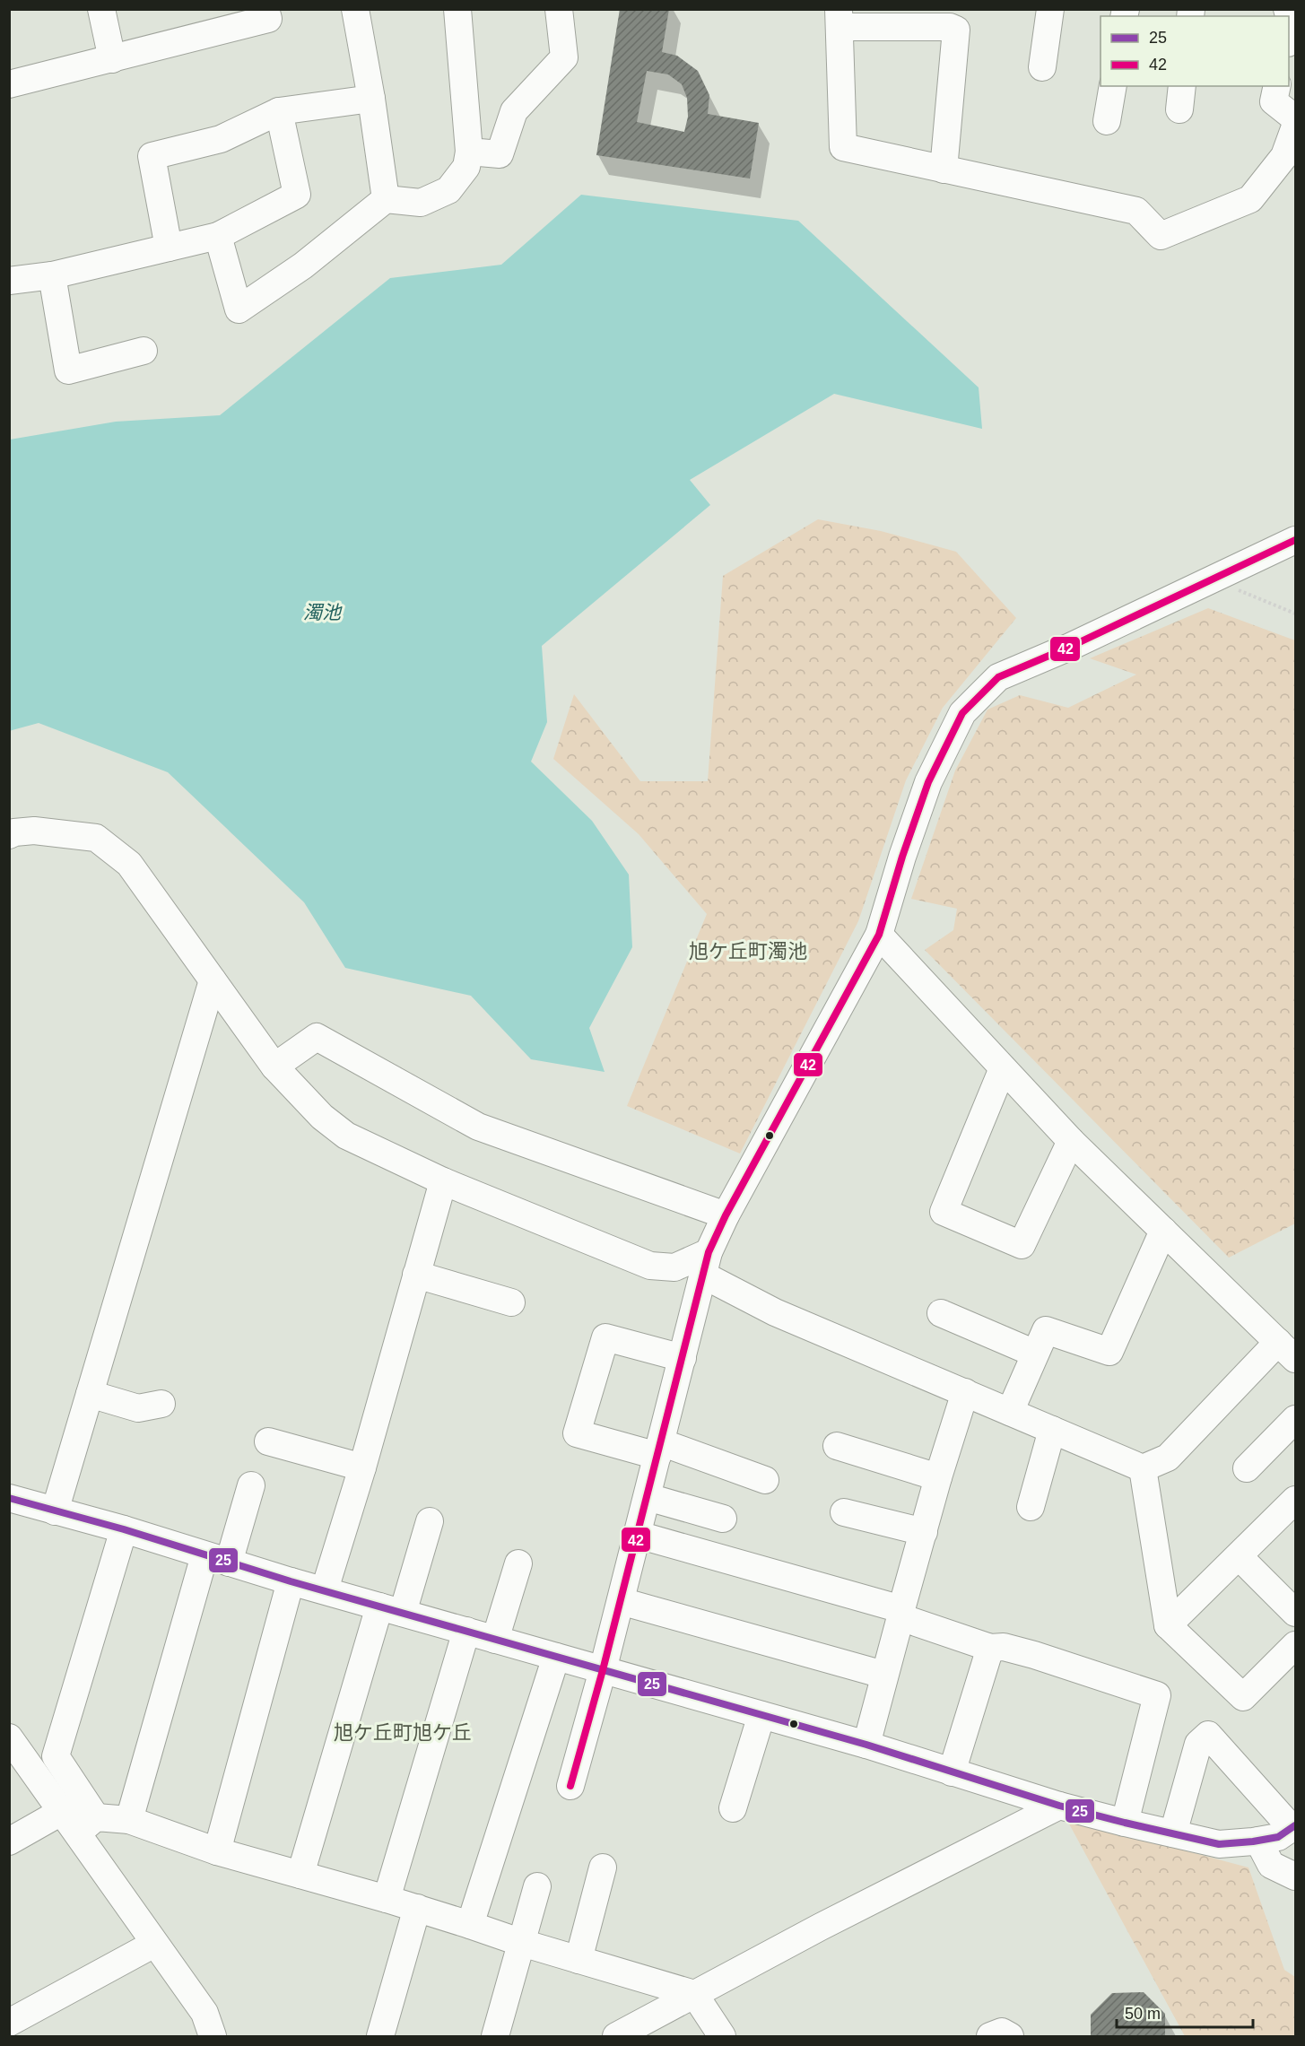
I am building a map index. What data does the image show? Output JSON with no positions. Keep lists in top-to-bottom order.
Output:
{
  "districts": ["旭ケ丘町濁池", "旭ケ丘町旭ケ丘"],
  "water": ["濁池"],
  "lines": ["transit line 42", "transit line 25"],
  "legend": ["25", "42"],
  "scale_bar": "50 m"
}
